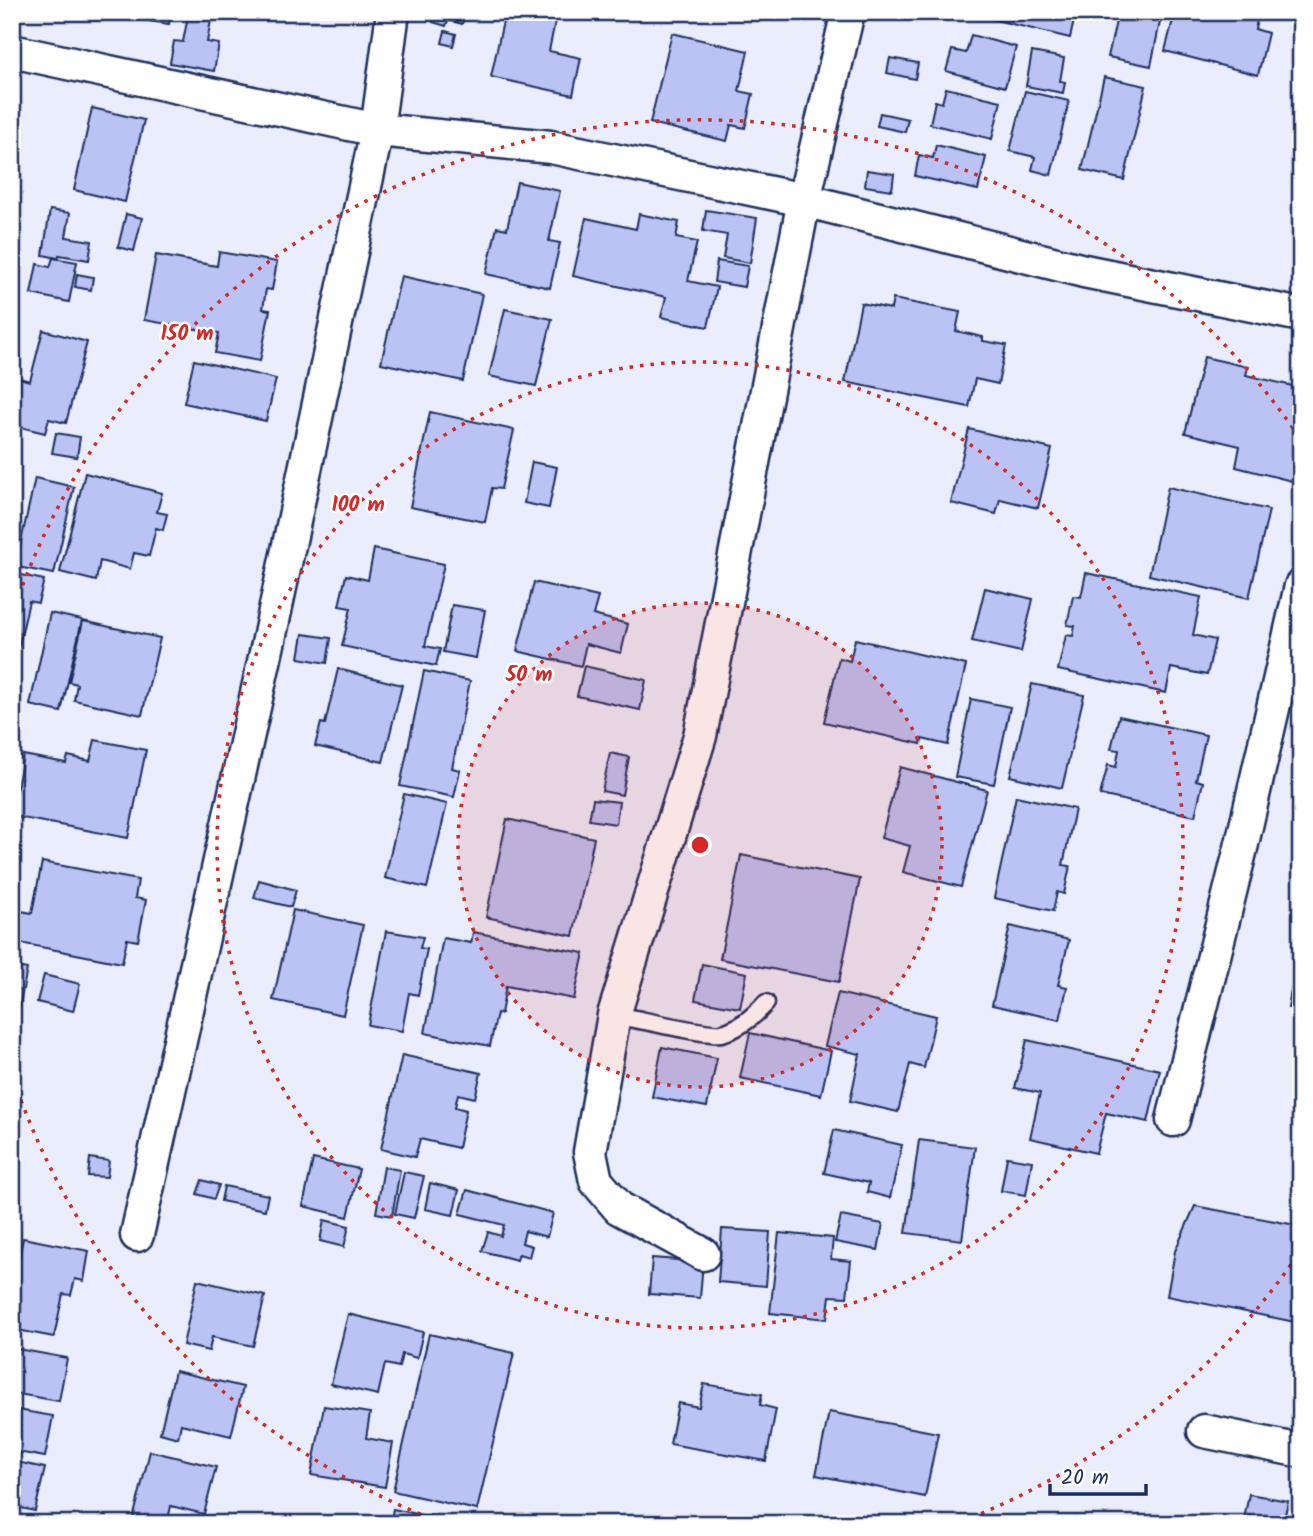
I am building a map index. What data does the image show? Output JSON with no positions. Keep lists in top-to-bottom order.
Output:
{
  "scale_bar": "20 m",
  "rings": ["150 m", "100 m", "50 m"]
}
